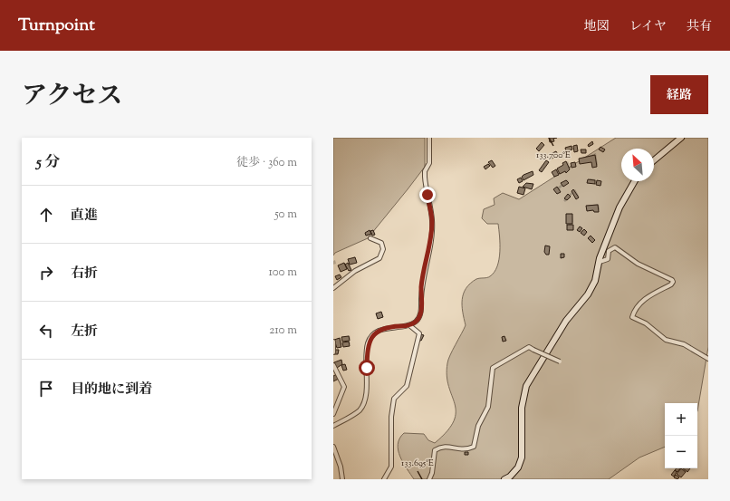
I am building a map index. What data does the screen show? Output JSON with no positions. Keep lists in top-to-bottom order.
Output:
{
  "north": "top left",
  "page": {
    "header": "Turnpoint",
    "nav": ["地図", "レイヤ", "共有"],
    "title": "アクセス",
    "buttons": "経路",
    "heading": ["5 分", "徒歩 · 360 m"],
    "list": [
      ["直進", "50 m"],
      ["右折", "100 m"],
      ["左折", "210 m"],
      "目的地に到着"
    ],
    "map_buttons": ["+", "−"]
  },
  "coordinates": ["133.700°E", "133.695°E"]
}
